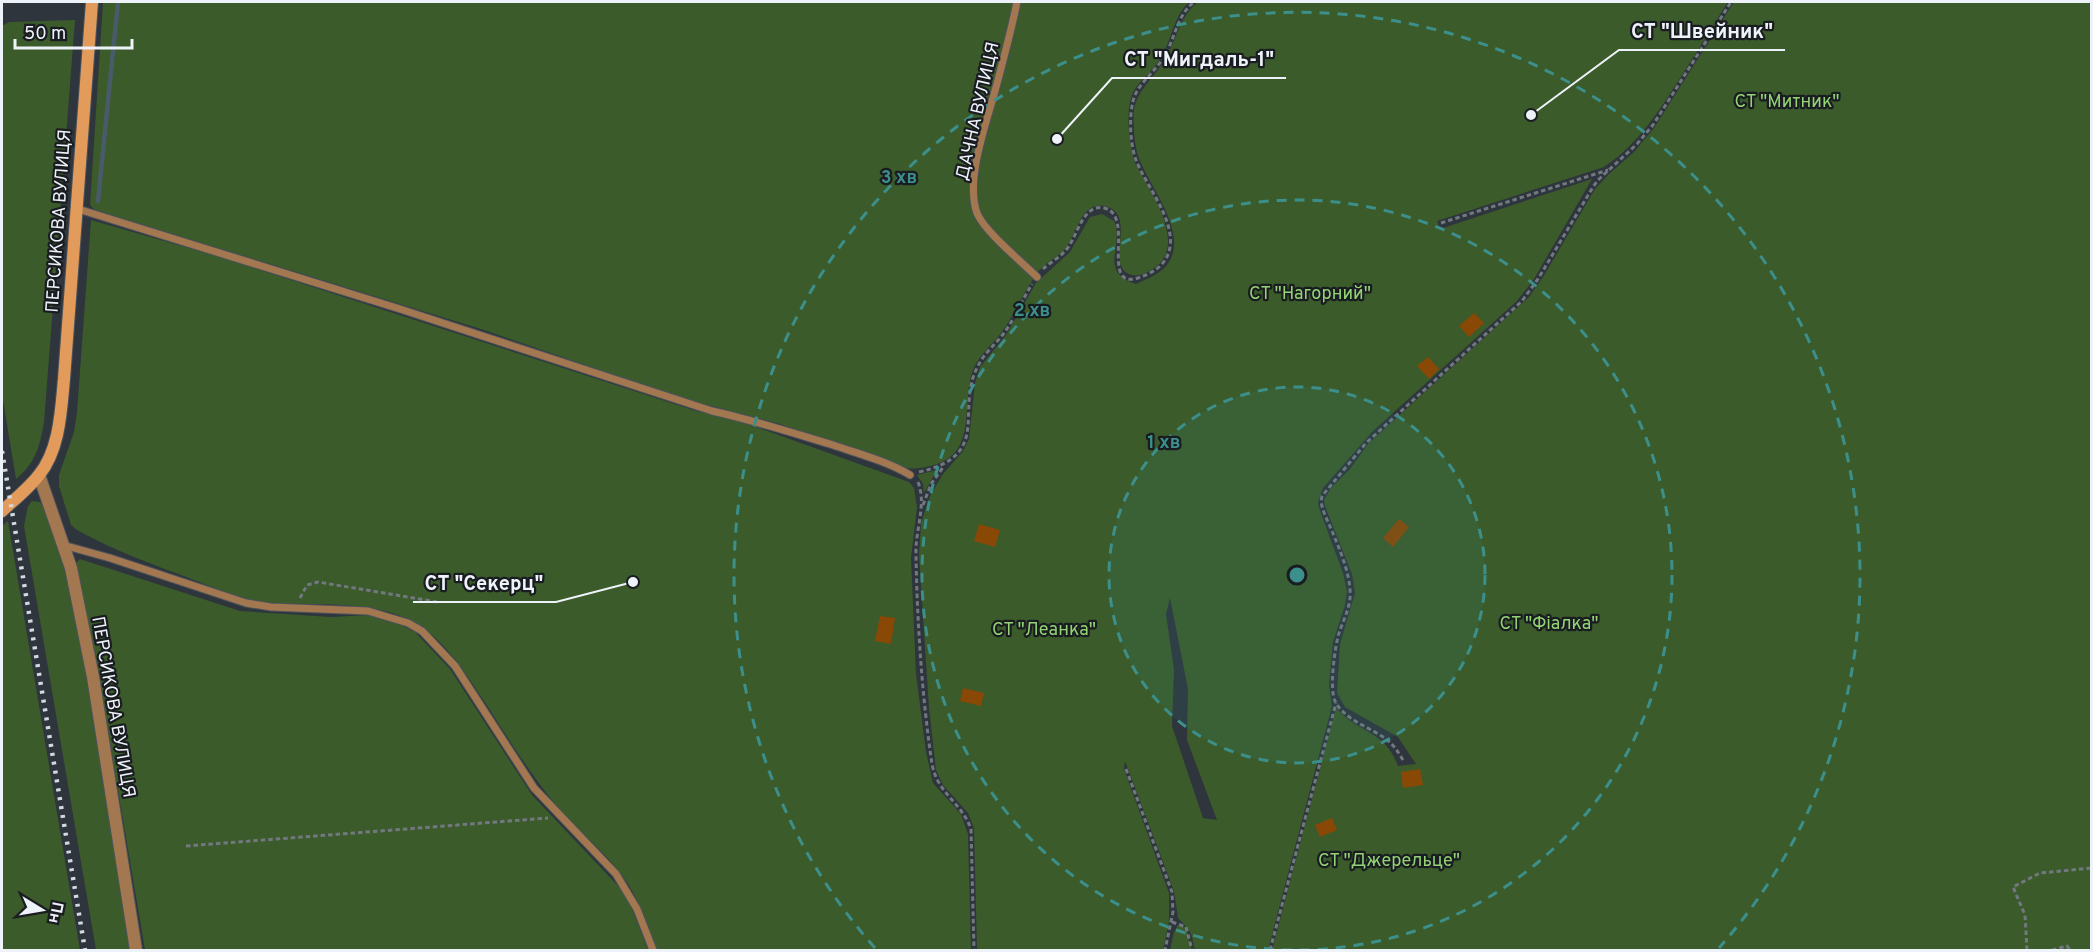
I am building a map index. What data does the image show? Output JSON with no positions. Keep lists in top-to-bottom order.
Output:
{
  "streets": {
    "main road": ["ПЕРСИКОВА ВУЛИЦЯ"],
    "lane": ["ДАЧНА ВУЛИЦЯ"]
  },
  "parks": [
    "СТ \"Митник\"",
    "СТ \"Нагорний\"",
    "СТ \"Фіалка\"",
    "СТ \"Леанка\"",
    "СТ \"Джерельце\""
  ],
  "places": ["СТ \"Швейник\"", "СТ \"Мигдаль-1\"", "СТ \"Секерц\""],
  "scale_bar": "50 m",
  "north": "right",
  "rings": ["3 хв", "2 хв", "1 хв"]
}
